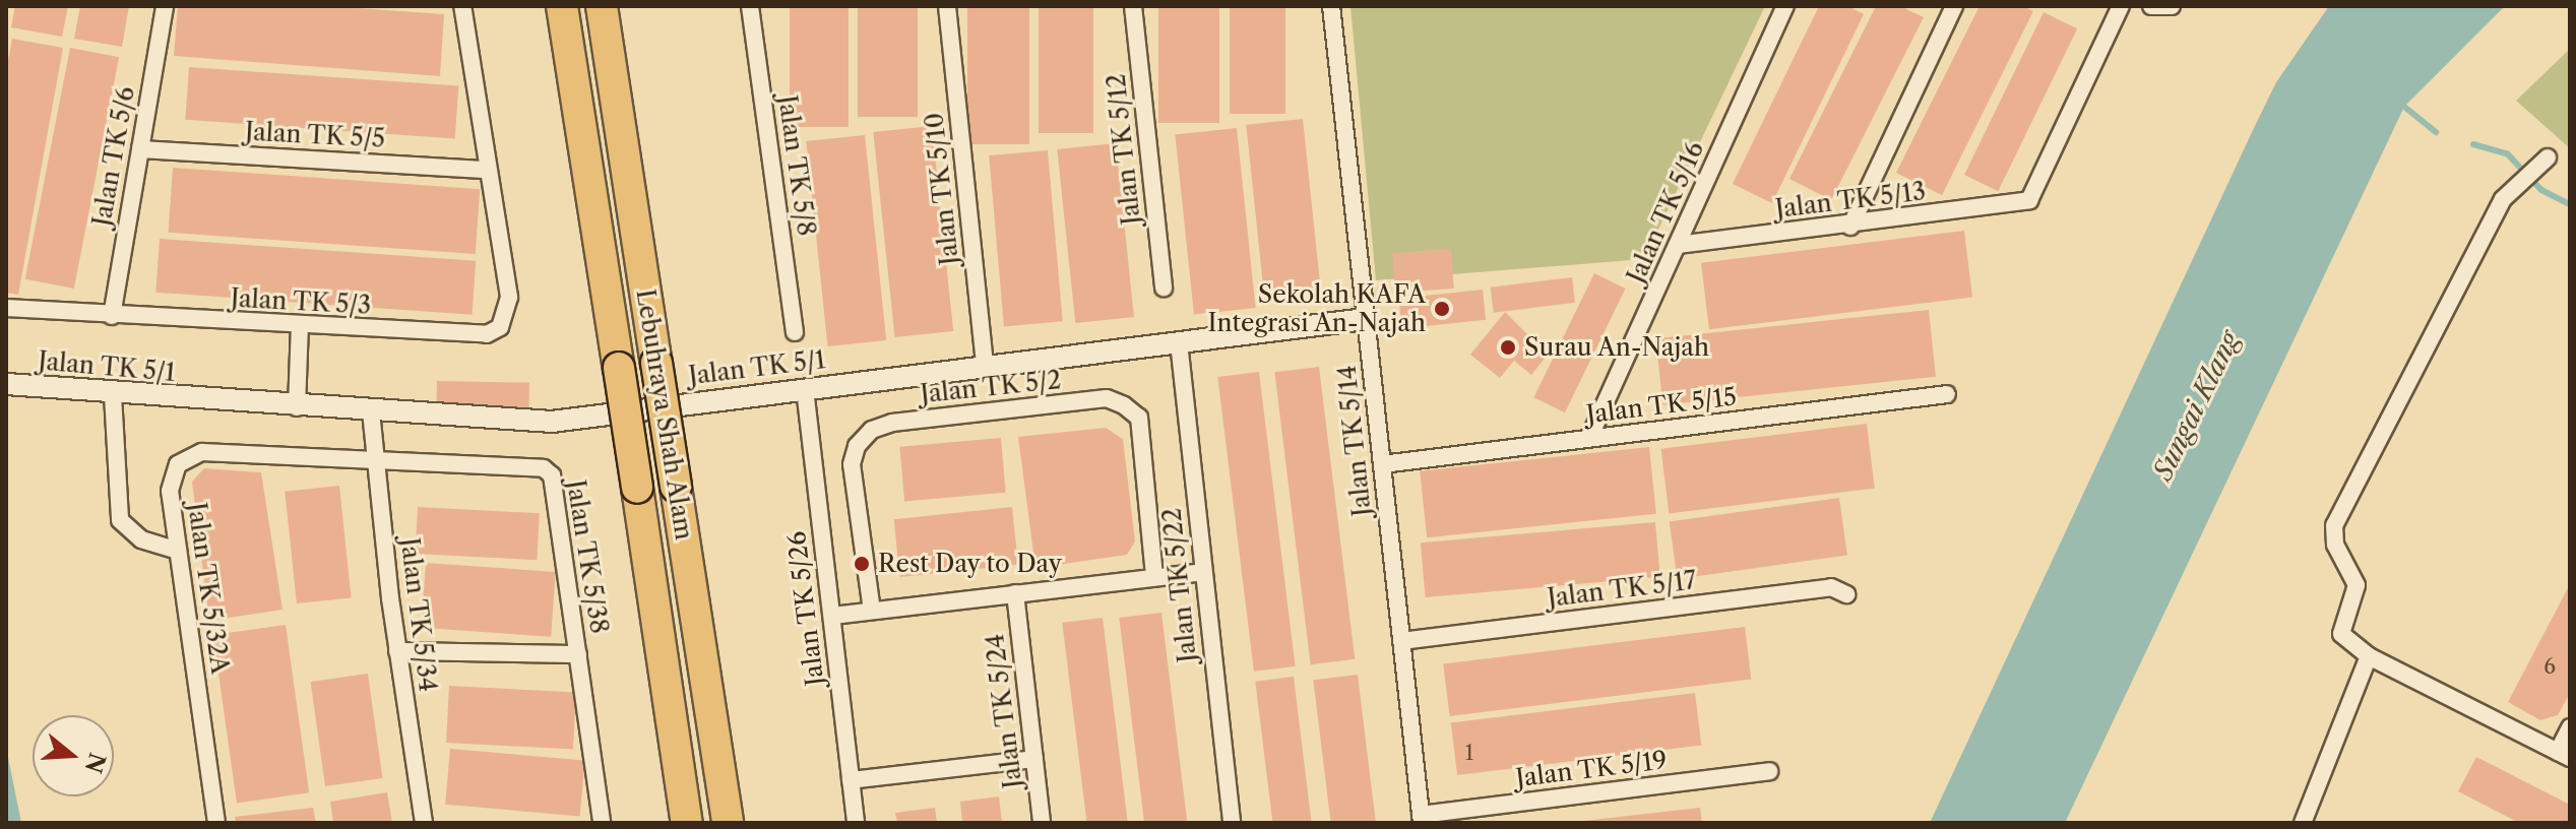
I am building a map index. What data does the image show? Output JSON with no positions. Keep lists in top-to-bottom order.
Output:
{
  "streets": {
    "highway": ["Lebuhraya Shah Alam"],
    "street": [
      "Jalan TK 5/5",
      "Jalan TK 5/12",
      "Jalan TK 5/6",
      "Jalan TK 5/8",
      "Jalan TK 5/10",
      "Jalan TK 5/13",
      "Jalan TK 5/16",
      "Jalan TK 5/3",
      "Jalan TK 5/1",
      "Jalan TK 5/2",
      "Jalan TK 5/15",
      "Jalan TK 5/14",
      "Jalan TK 5/38",
      "Jalan TK 5/22",
      "Jalan TK 5/32A",
      "Jalan TK 5/17",
      "Jalan TK 5/26",
      "Jalan TK 5/34",
      "Jalan TK 5/24",
      "Jalan TK 5/19"
    ]
  },
  "crossings": [
    ["Jalan TK 5/5", "Jalan TK 5/6"],
    ["Jalan TK 5/5", "Jalan TK 5/3"],
    ["Jalan TK 5/6", "Jalan TK 5/3"],
    ["Jalan TK 5/10", "Jalan TK 5/1"],
    ["Jalan TK 5/13", "Jalan TK 5/16"],
    ["Jalan TK 5/16", "Jalan TK 5/15"],
    ["Jalan TK 5/1", "Jalan TK 5/14"],
    ["Jalan TK 5/1", "Jalan TK 5/22"],
    ["Jalan TK 5/1", "Jalan TK 5/26"],
    ["Jalan TK 5/1", "Jalan TK 5/34"],
    ["Jalan TK 5/15", "Jalan TK 5/14"],
    ["Jalan TK 5/14", "Jalan TK 5/17"],
    ["Jalan TK 5/14", "Jalan TK 5/19"],
    ["Jalan TK 5/38", "Jalan TK 5/32A"],
    ["Jalan TK 5/38", "Jalan TK 5/34"],
    ["Jalan TK 5/32A", "Jalan TK 5/34"]
  ],
  "water": ["Sungai Klang"],
  "places": ["Sekolah KAFA Integrasi An-Najah", "Surau An-Najah", "Rest Day to Day"],
  "house_numbers": ["6", "1"],
  "north": "right"
}
